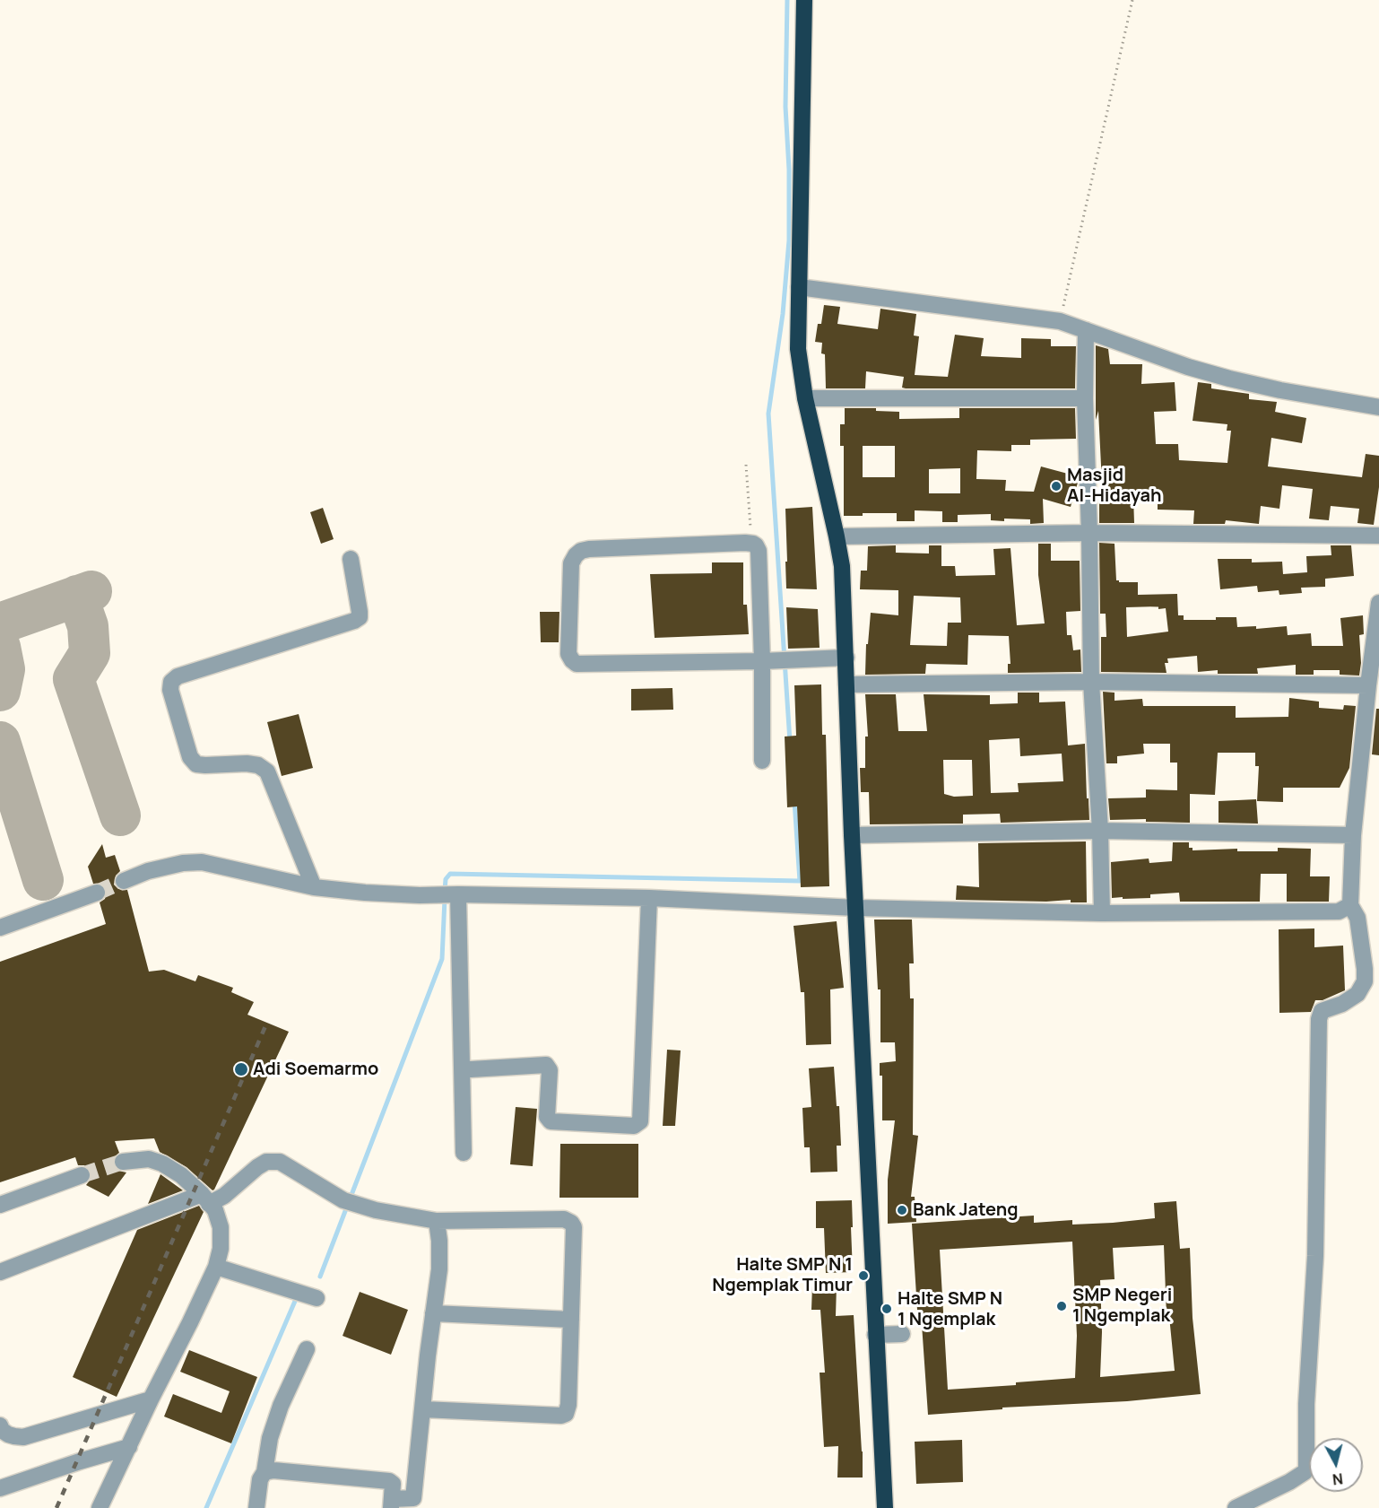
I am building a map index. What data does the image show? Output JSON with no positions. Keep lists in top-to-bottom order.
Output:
{
  "places": [
    "Masjid Al-Hidayah",
    "Adi Soemarmo",
    "Bank Jateng",
    "Halte SMP N 1 Ngemplak Timur",
    "SMP Negeri 1 Ngemplak",
    "Halte SMP N 1 Ngemplak"
  ],
  "north": "bottom"
}
